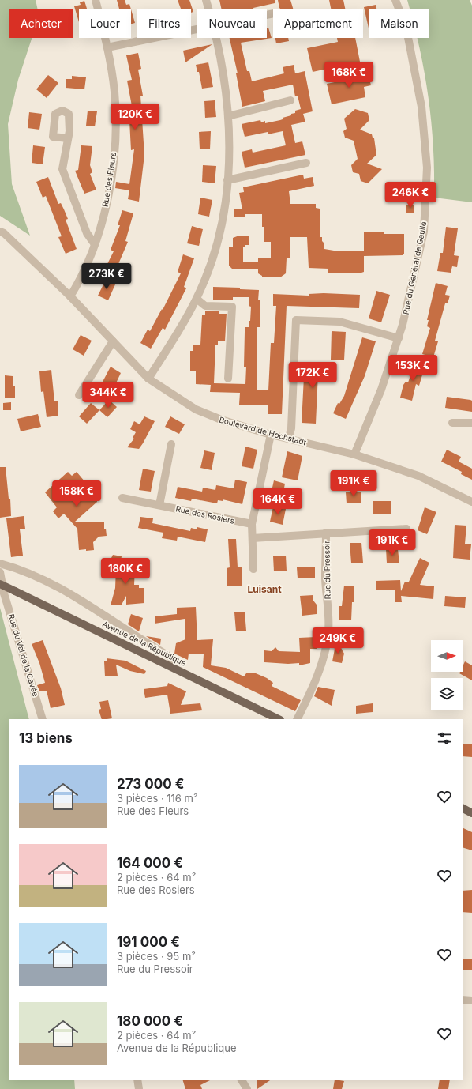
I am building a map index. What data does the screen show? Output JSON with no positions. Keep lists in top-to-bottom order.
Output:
{
  "streets": {
    "main road": ["Avenue de la République"],
    "street": [
      "Rue des Fleurs",
      "Rue du Général de Gaulle",
      "Boulevard de Hochstadt",
      "Rue des Rosiers",
      "Rue du Pressoir",
      "Rue du Val de la Cavée"
    ]
  },
  "crossings": [
    ["Rue des Fleurs", "Boulevard de Hochstadt"],
    ["Rue du Général de Gaulle", "Boulevard de Hochstadt"]
  ],
  "districts": ["Luisant"],
  "north": "right",
  "page": {
    "chip": [
      "Acheter",
      "Louer",
      "Filtres",
      "Nouveau",
      "Appartement",
      "Maison"
    ],
    "price": [
      "168K €",
      "120K €",
      "246K €",
      "273K €",
      "153K €",
      "172K €",
      "344K €",
      "191K €",
      "158K €",
      "164K €",
      "191K €",
      "180K €",
      "249K €"
    ],
    "heading": "13 biens",
    "list": [
      {
        "name": "273 000 €",
        "note": "3 pièces · 116 m² · Rue des Fleurs"
      },
      {
        "name": "164 000 €",
        "note": "2 pièces · 64 m² · Rue des Rosiers"
      },
      {
        "name": "191 000 €",
        "note": "3 pièces · 95 m² · Rue du Pressoir"
      },
      {
        "name": "180 000 €",
        "note": "2 pièces · 64 m² · Avenue de la République"
      }
    ]
  }
}
